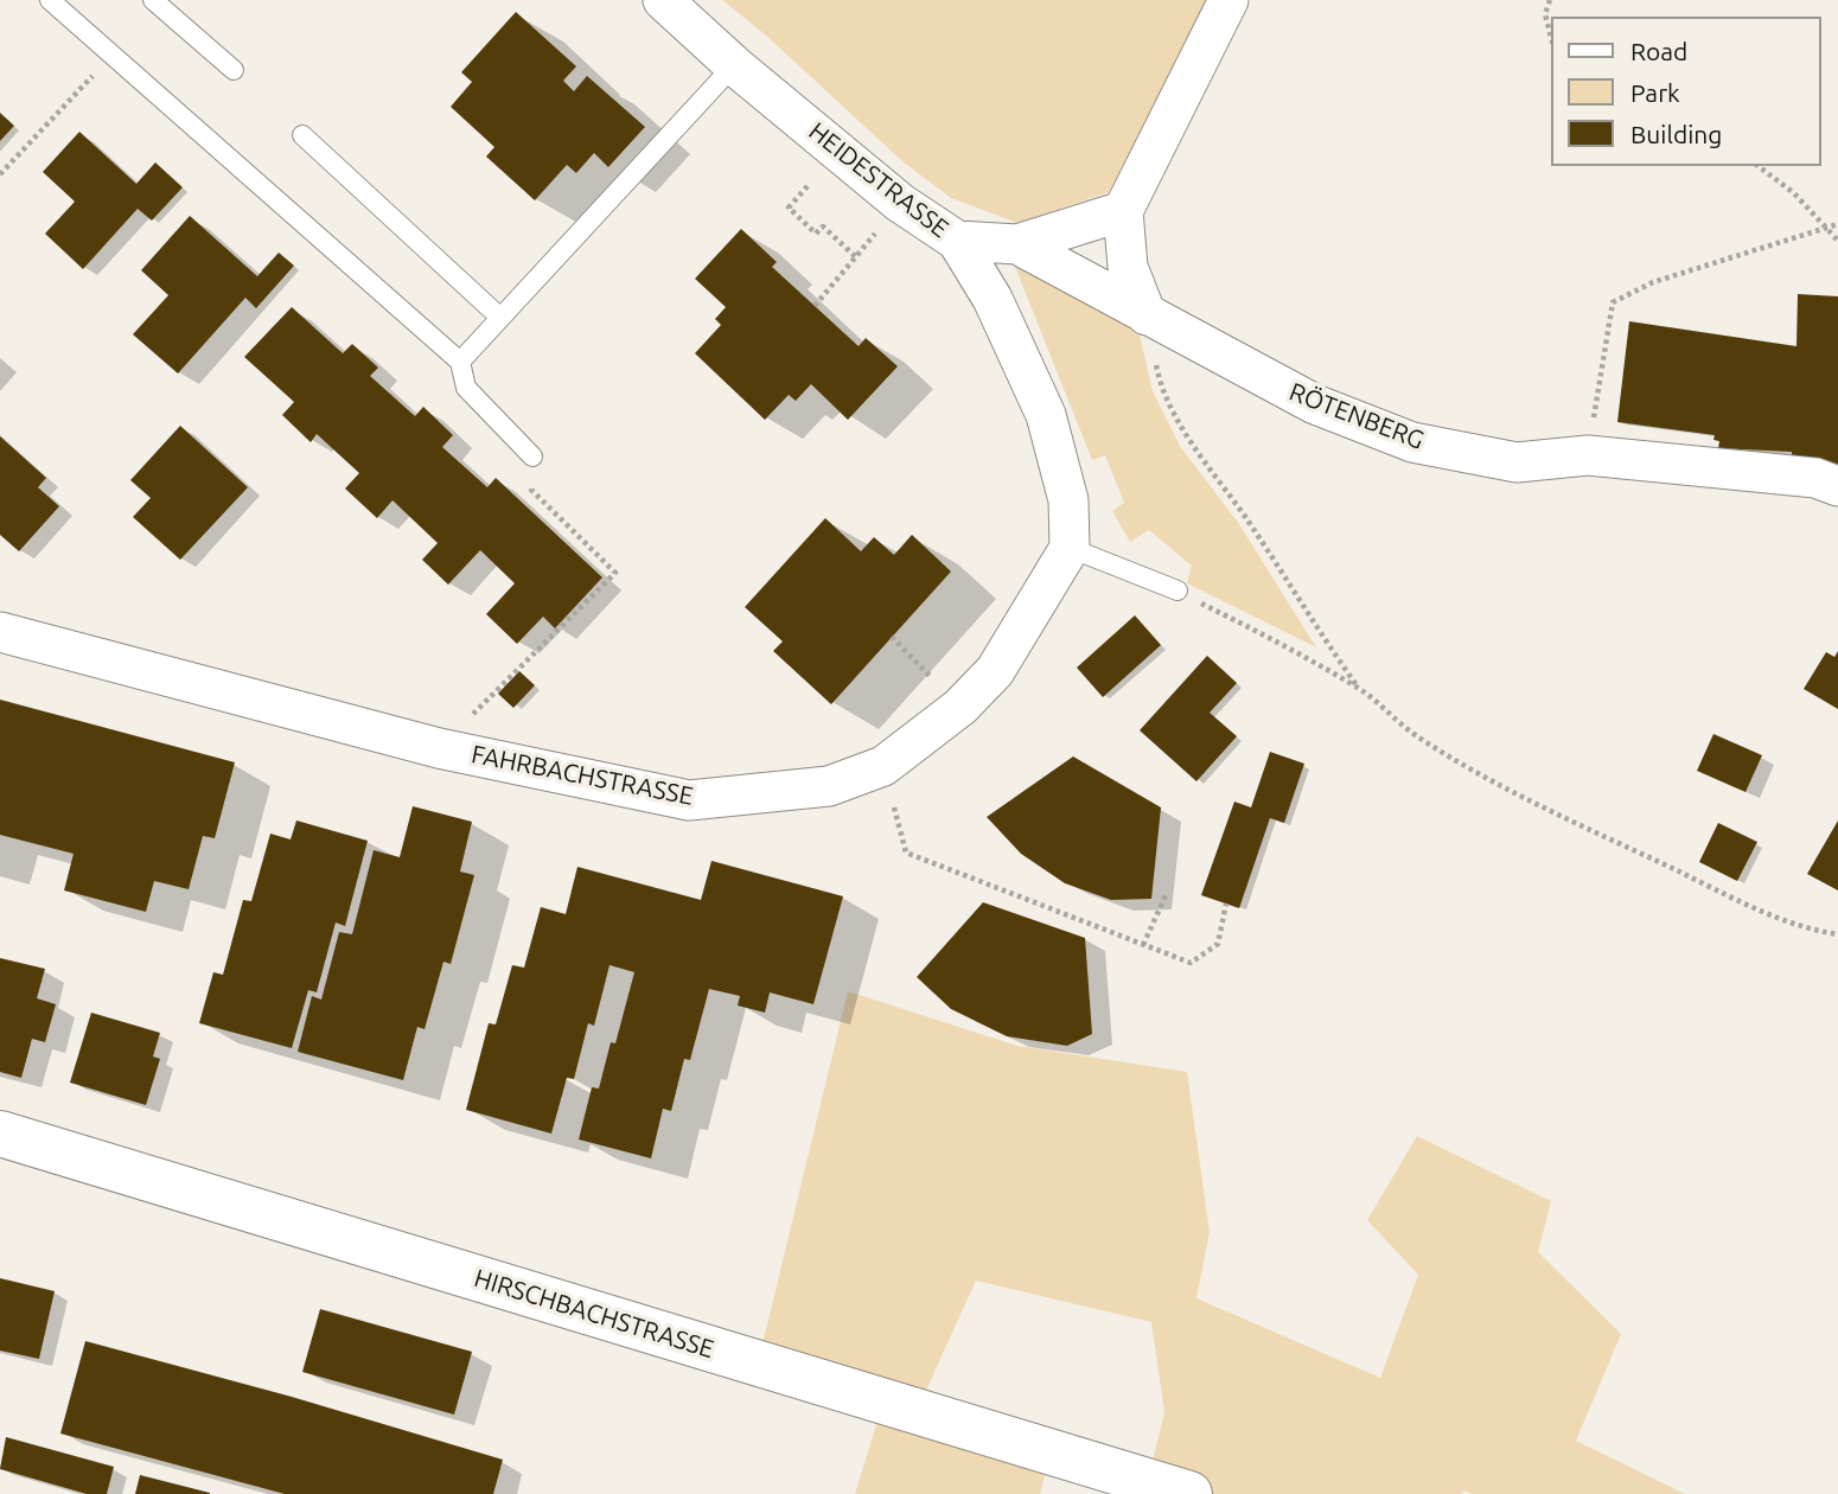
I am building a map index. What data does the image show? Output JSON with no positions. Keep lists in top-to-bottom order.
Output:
{
  "streets": {
    "street": [
      "HEIDESTRASSE",
      "RÖTENBERG",
      "FAHRBACHSTRASSE",
      "HIRSCHBACHSTRASSE"
    ]
  },
  "crossings": [
    ["HEIDESTRASSE", "RÖTENBERG"],
    ["HEIDESTRASSE", "FAHRBACHSTRASSE"]
  ],
  "legend": ["Road", "Park", "Building"]
}
